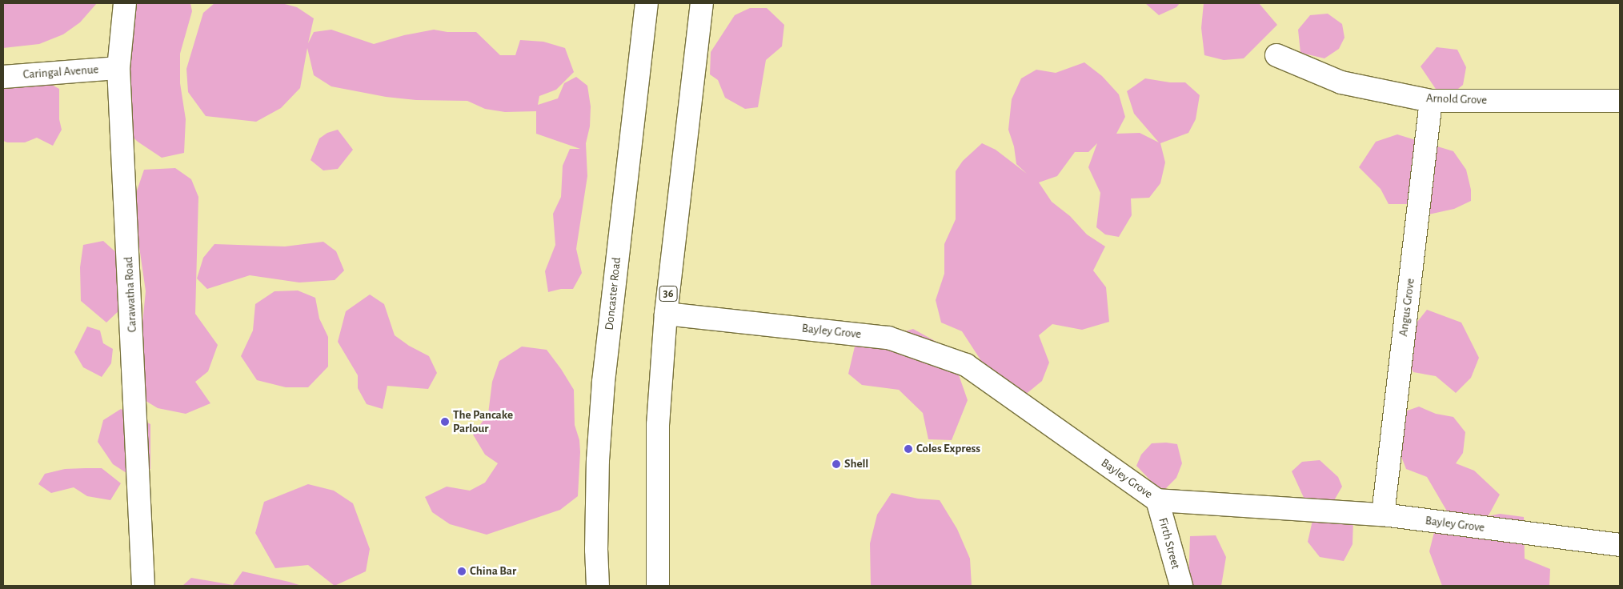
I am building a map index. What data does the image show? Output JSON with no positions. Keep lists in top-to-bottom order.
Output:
{
  "streets": {
    "street": [
      "Caringal Avenue",
      "Arnold Grove",
      "Doncaster Road",
      "36",
      "Carawatha Road",
      "Angus Grove",
      "Bayley Grove",
      "Firth Street"
    ]
  },
  "crossings": [
    ["Caringal Avenue", "Carawatha Road"],
    ["Arnold Grove", "Angus Grove"],
    ["36", "Bayley Grove"],
    ["Angus Grove", "Bayley Grove"],
    ["Bayley Grove", "Firth Street"]
  ],
  "places": [
    "The Pancake Parlour",
    "Coles Express",
    "Shell",
    "China Bar"
  ]
}
